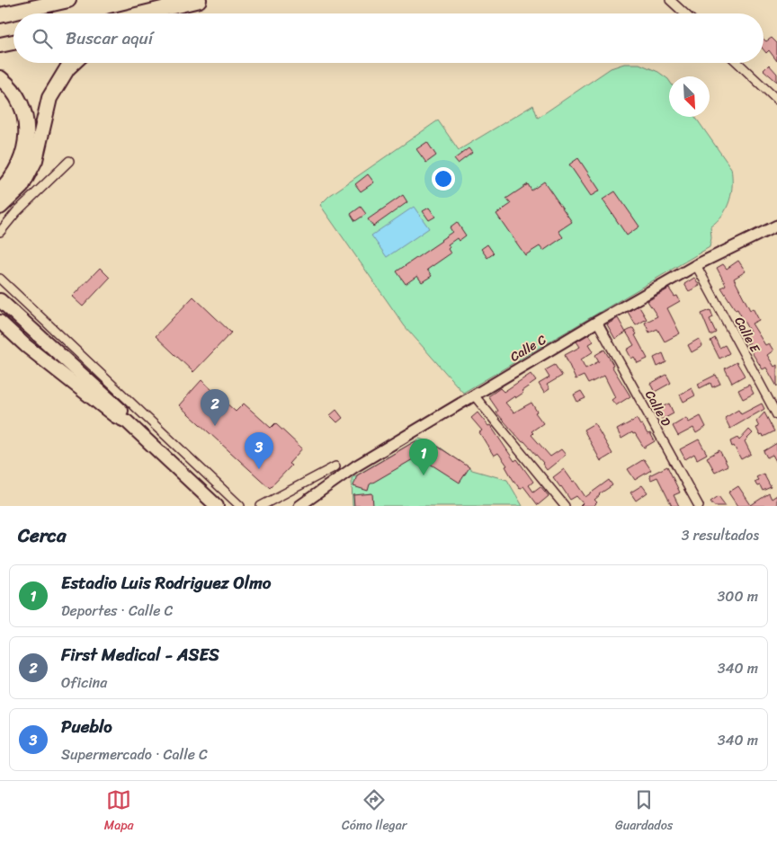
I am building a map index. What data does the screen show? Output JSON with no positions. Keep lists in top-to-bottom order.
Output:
{
  "streets": {
    "street": ["Calle E", "Calle C", "Calle D"]
  },
  "crossings": [
    ["Calle E", "Calle C"],
    ["Calle C", "Calle D"]
  ],
  "north": "bottom right",
  "page": {
    "search": "Buscar aquí",
    "pins": ["2", "3", "1"],
    "heading": ["Cerca", "3 resultados"],
    "list": [
      {
        "mark": "1",
        "name": "Estadio Luis Rodriguez Olmo",
        "note": "Deportes · Calle C",
        "value": "300 m"
      },
      {
        "mark": "2",
        "name": "First Medical - ASES",
        "note": "Oficina",
        "value": "340 m"
      },
      {
        "mark": "3",
        "name": "Pueblo",
        "note": "Supermercado · Calle C",
        "value": "340 m"
      }
    ],
    "nav": ["Mapa", "Cómo llegar", "Guardados"]
  }
}
